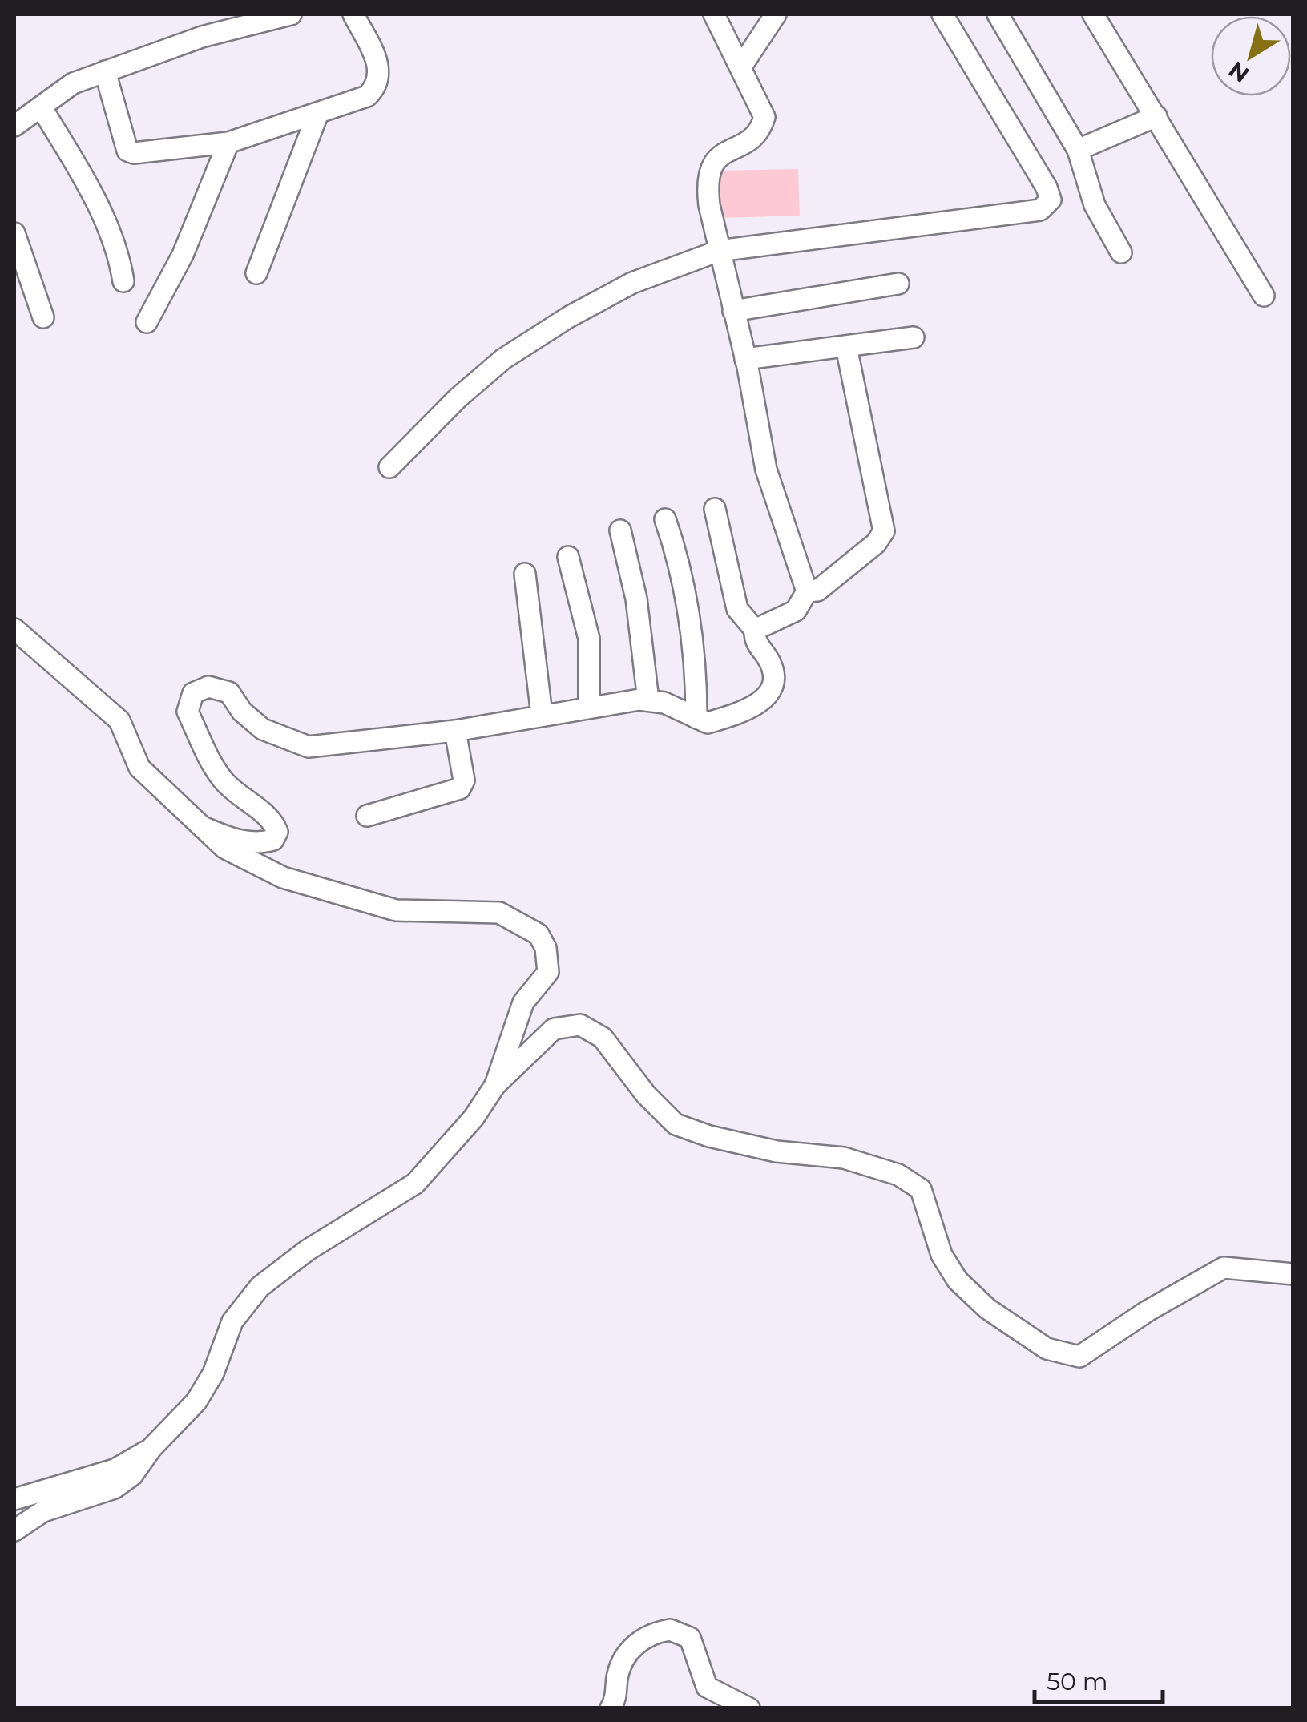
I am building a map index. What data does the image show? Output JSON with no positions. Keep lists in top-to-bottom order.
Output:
{
  "scale_bar": "50 m",
  "north": "bottom left"
}
